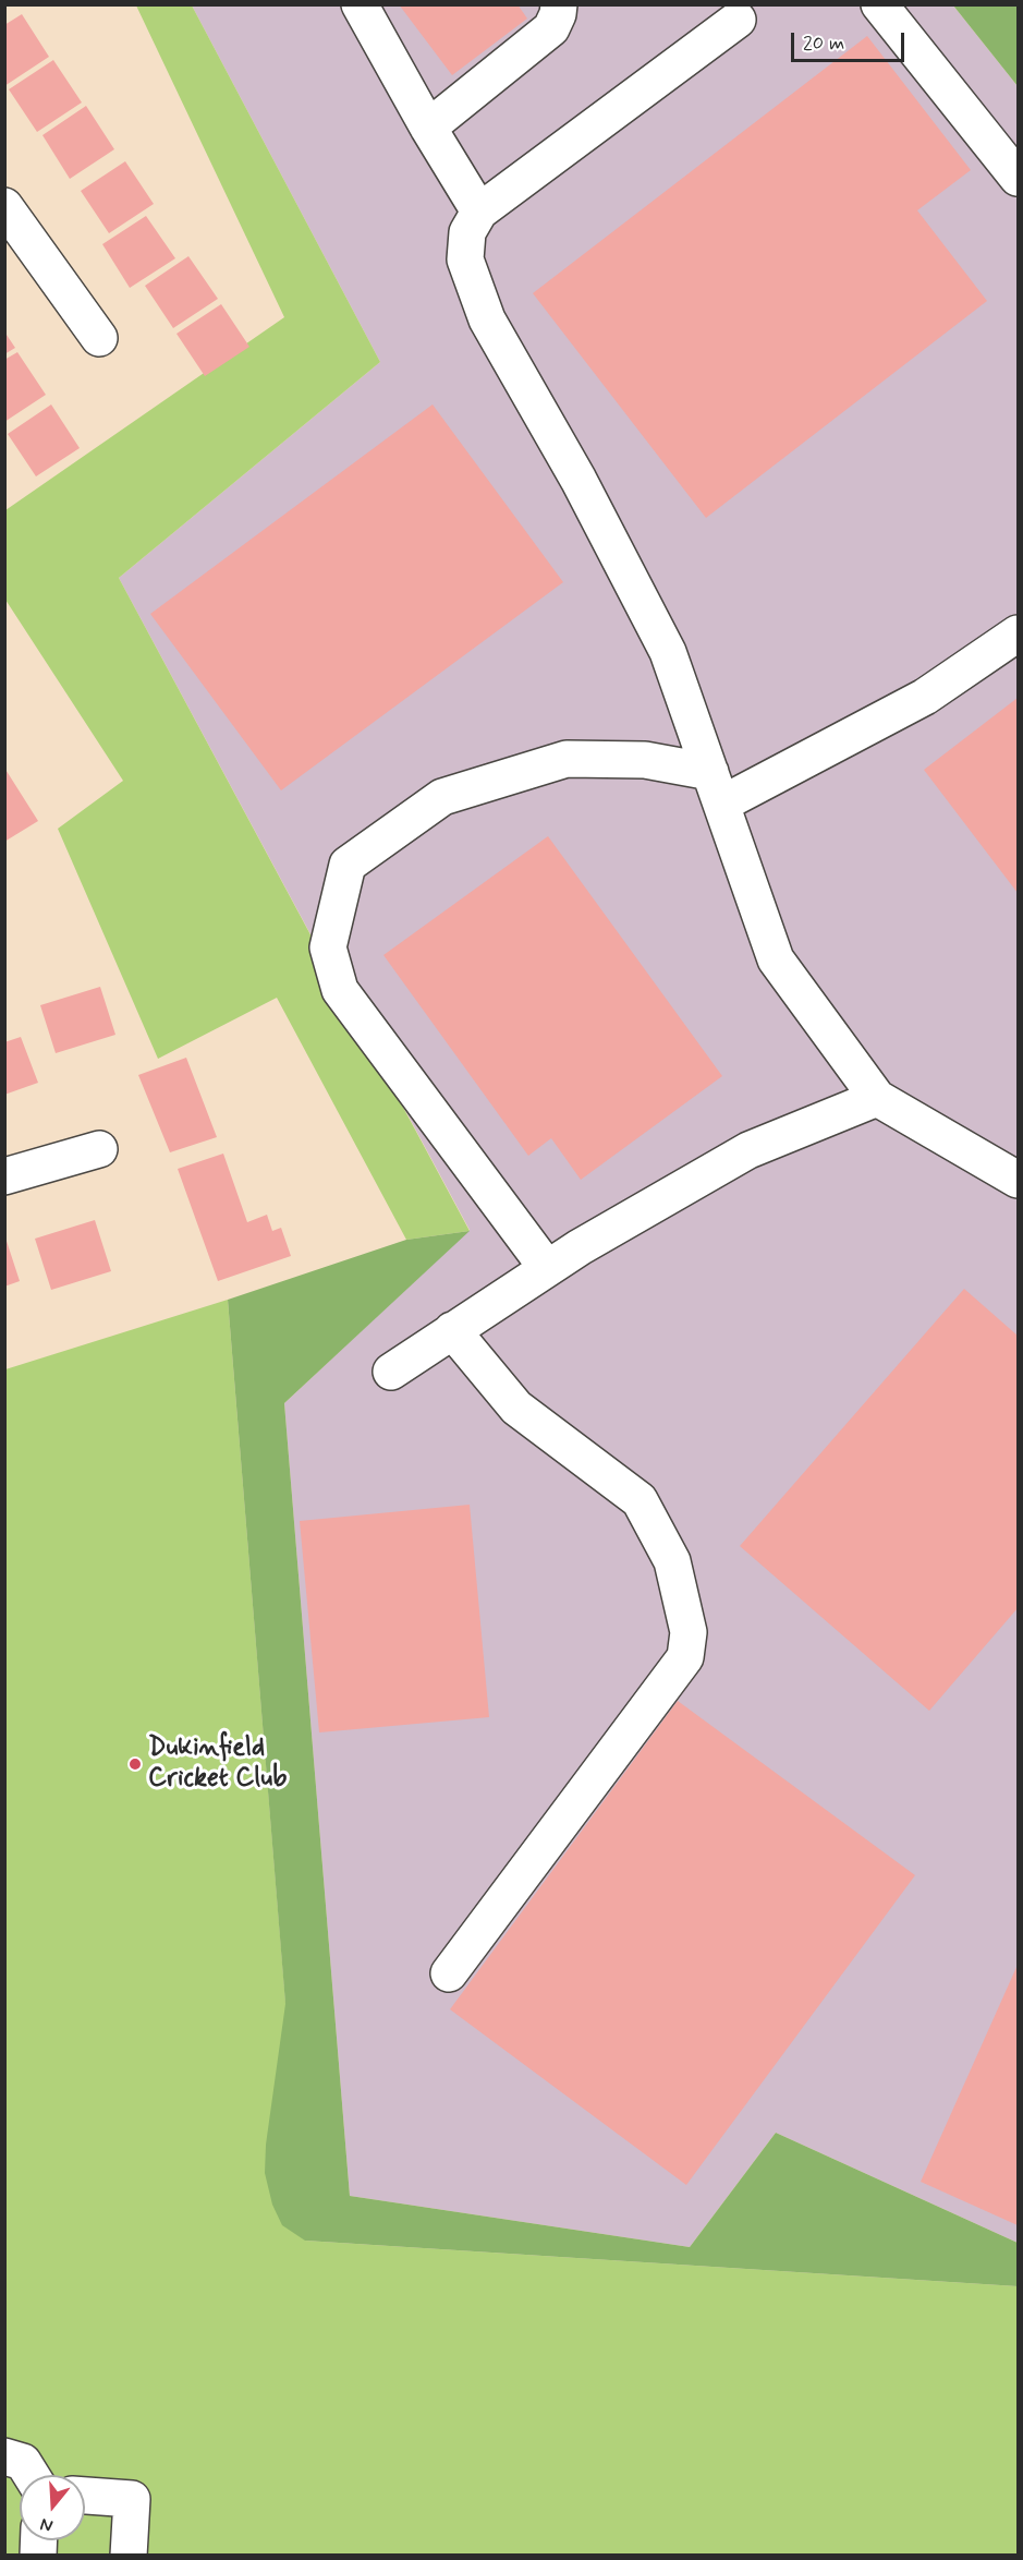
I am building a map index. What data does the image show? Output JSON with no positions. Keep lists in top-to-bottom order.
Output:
{
  "places": ["Dukinfield Cricket Club"],
  "scale_bar": "20 m",
  "north": "bottom"
}
